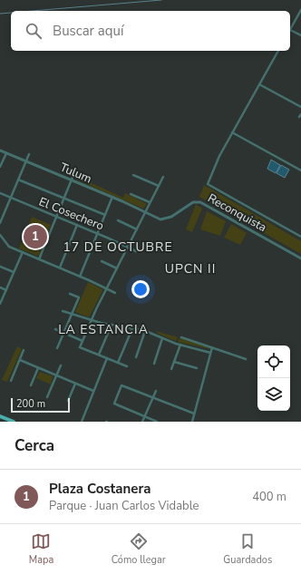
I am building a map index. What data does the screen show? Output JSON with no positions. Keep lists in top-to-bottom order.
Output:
{
  "streets": {
    "street": ["Tulum", "Reconquista", "El Cosechero"]
  },
  "crossings": [
    ["Tulum", "Reconquista"]
  ],
  "districts": ["17 DE OCTUBRE", "UPCN II", "LA ESTANCIA"],
  "scale_bar": "200 m",
  "page": {
    "search": "Buscar aquí",
    "pins": "1",
    "scale": "200 m",
    "heading": "Cerca",
    "list": [
      {
        "mark": "1",
        "name": "Plaza Costanera",
        "note": "Parque · Juan Carlos Vidable",
        "value": "400 m"
      }
    ],
    "nav": ["Mapa", "Cómo llegar", "Guardados"]
  }
}
